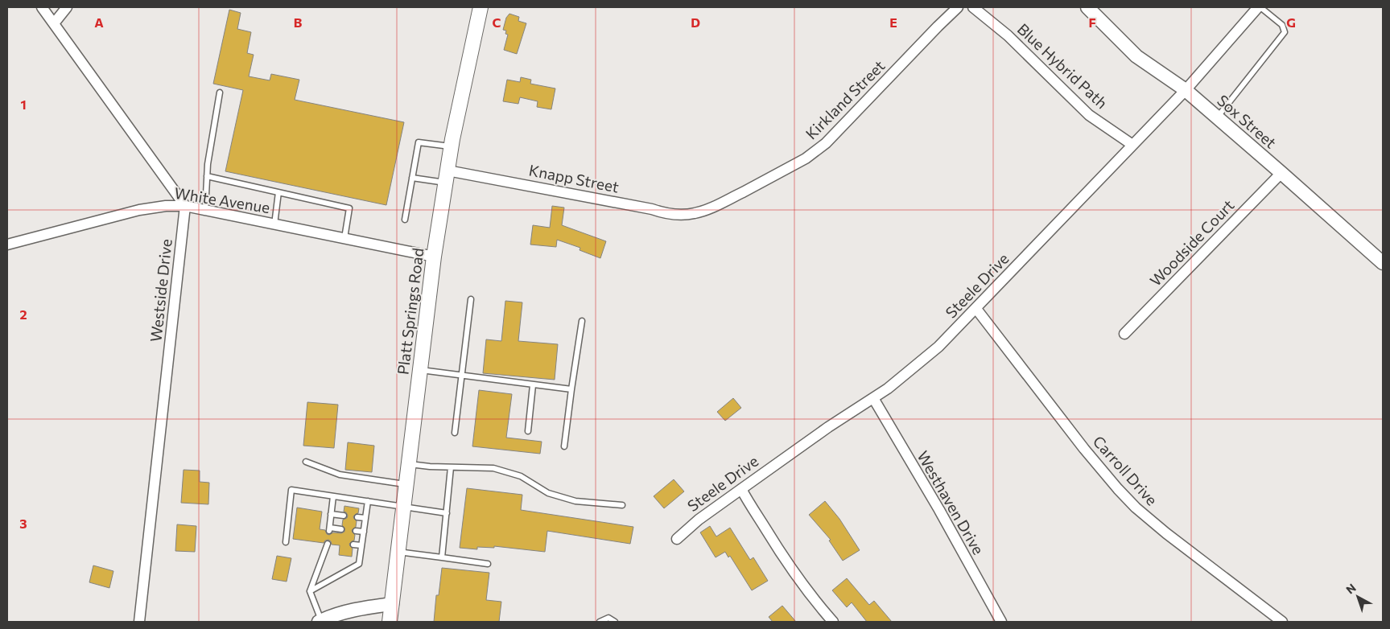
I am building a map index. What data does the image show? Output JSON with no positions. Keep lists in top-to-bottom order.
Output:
{
  "streets": {
    "main road": ["Platt Springs Road"],
    "street": [
      "Blue Hybrid Path",
      "Kirkland Street",
      "Sox Street",
      "Knapp Street",
      "White Avenue",
      "Woodside Court",
      "Steele Drive",
      "Westside Drive",
      "Carroll Drive",
      "Westhaven Drive"
    ]
  },
  "crossings": [
    ["Blue Hybrid Path", "Steele Drive"],
    ["Kirkland Street", "Knapp Street"],
    ["Sox Street", "Woodside Court"],
    ["Sox Street", "Steele Drive"],
    ["Knapp Street", "Platt Springs Road"],
    ["White Avenue", "Westside Drive"],
    ["White Avenue", "Platt Springs Road"],
    ["Steele Drive", "Carroll Drive"],
    ["Steele Drive", "Westhaven Drive"]
  ],
  "north": "top left",
  "grid": {
    "columns": [
      "A",
      "B",
      "C",
      "D",
      "E",
      "F",
      "G"
    ],
    "rows": ["1", "2", "3"]
  }
}
